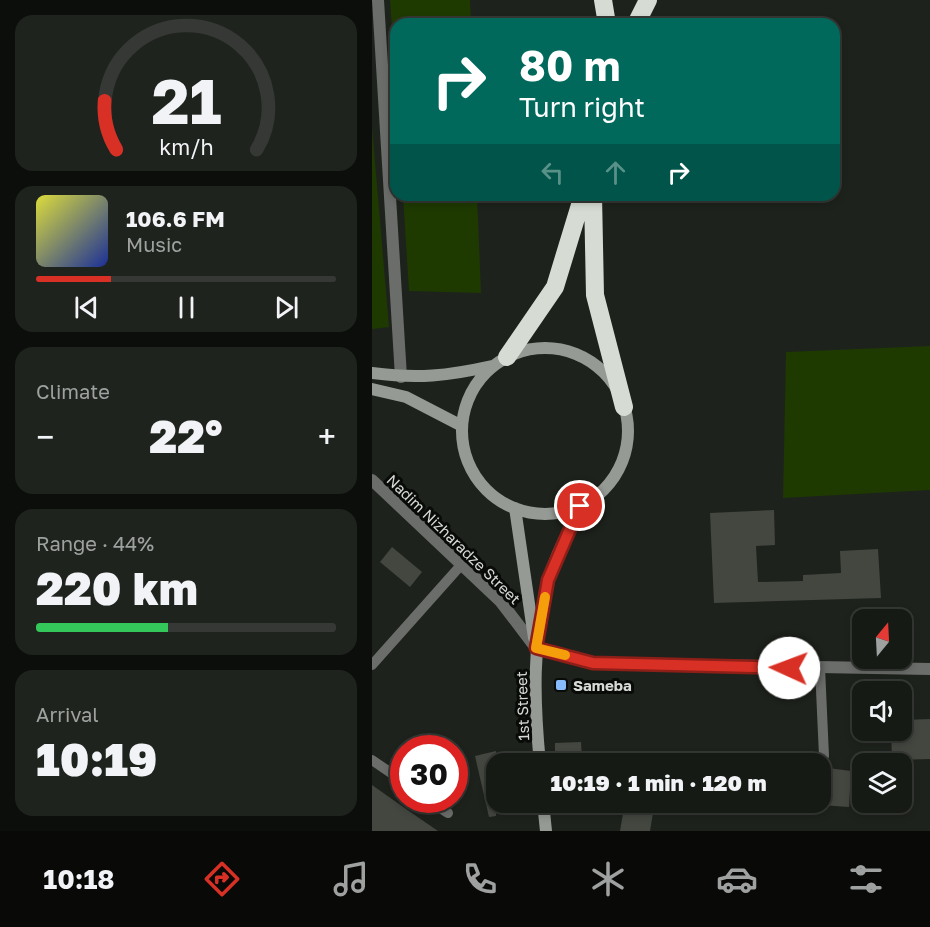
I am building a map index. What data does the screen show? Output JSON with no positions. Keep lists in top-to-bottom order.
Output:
{
  "streets": {
    "main road": ["Nadim Nizharadze Street", "1st Street"]
  },
  "crossings": [
    ["Nadim Nizharadze Street", "1st Street"]
  ],
  "places": {
    "transit": ["Sameba"]
  },
  "north": "top",
  "page": {
    "turn": ["80 m", "Turn right"],
    "song": ["106.6 FM", "Music"],
    "tile": [
      "Climate",
      ["Range · 44%", "220 km"],
      ["Arrival", "10:19"]
    ],
    "heat": ["−", "22°", "+"],
    "limit": "30",
    "trip": "10:19 · 1 min · 120 m",
    "tabs": "10:18",
    "gauge": ["21", "km/h"]
  }
}
